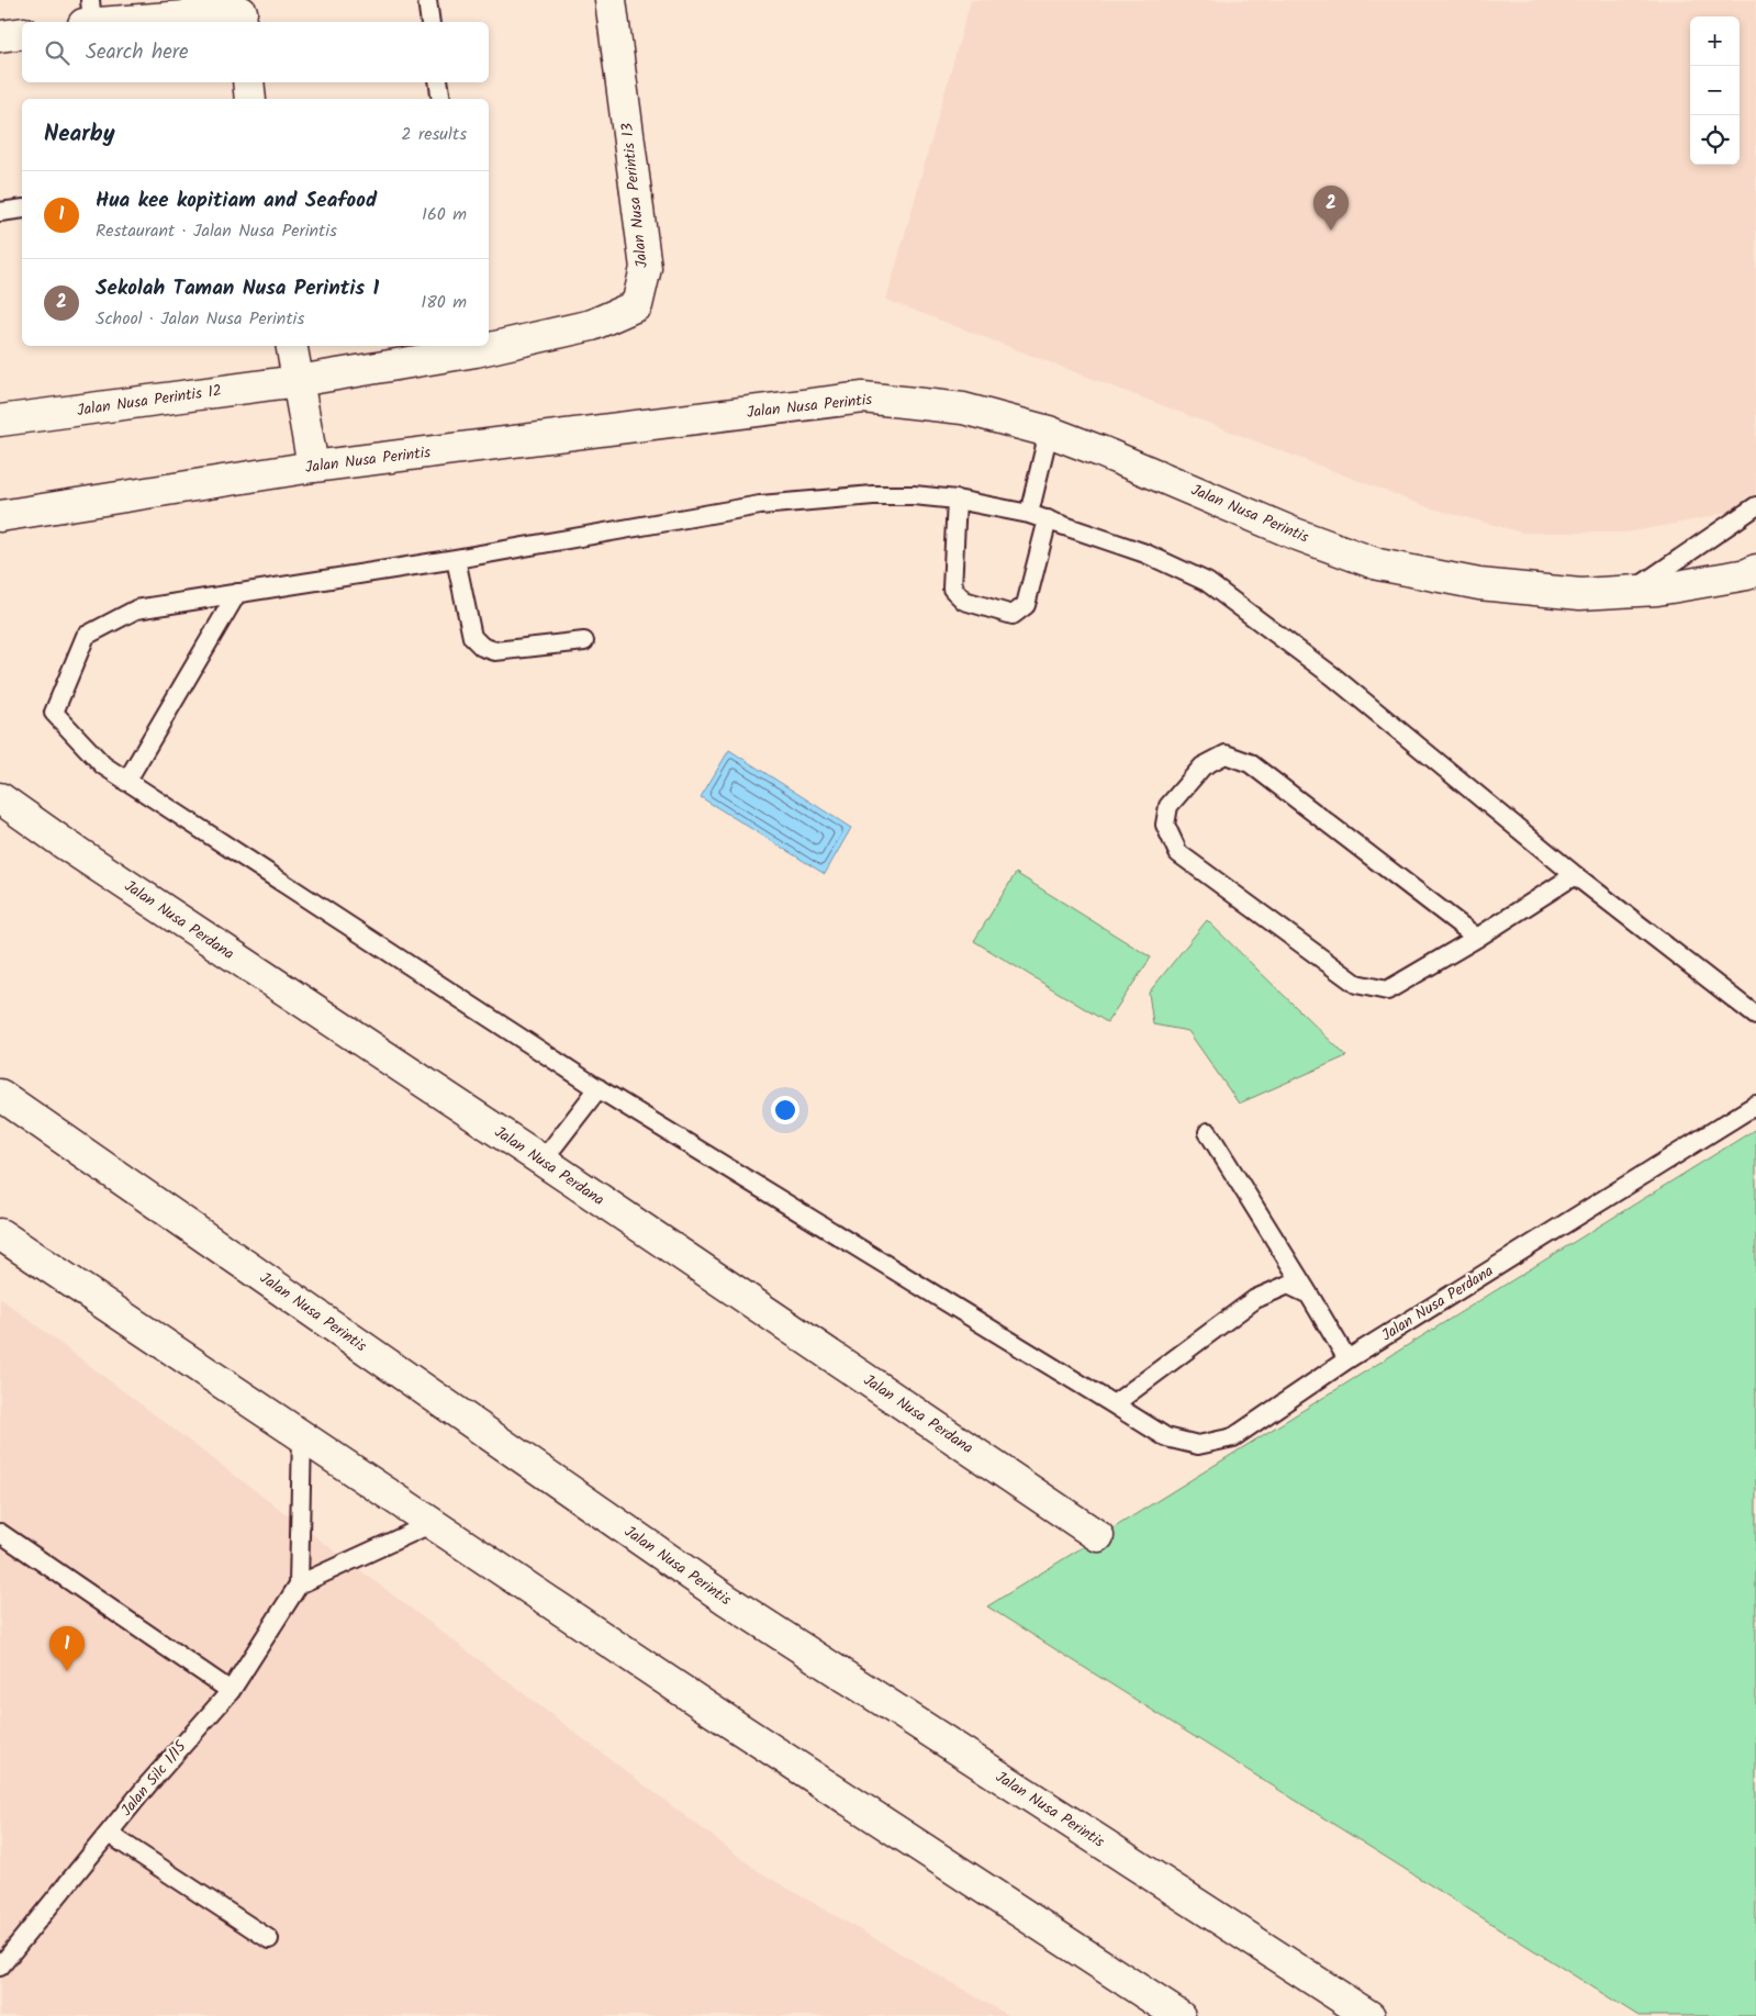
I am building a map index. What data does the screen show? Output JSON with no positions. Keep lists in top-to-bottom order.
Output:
{
  "streets": {
    "street": [
      "Jalan Nusa Perintis 13",
      "Jalan Nusa Perintis 12",
      "Jalan Nusa Perintis",
      "Jalan Nusa Perdana"
    ],
    "lane": ["Jalan Silc 1/15"]
  },
  "crossings": [
    ["Jalan Nusa Perintis 13", "Jalan Nusa Perintis 12"]
  ],
  "page": {
    "map_buttons": ["+", "−"],
    "search": "Search here",
    "heading": ["Nearby", "2 results"],
    "list": [
      {
        "mark": "1",
        "name": "Hua kee kopitiam and Seafood",
        "note": "Restaurant · Jalan Nusa Perintis",
        "value": "160 m"
      },
      {
        "mark": "2",
        "name": "Sekolah Taman Nusa Perintis 1",
        "note": "School · Jalan Nusa Perintis",
        "value": "180 m"
      }
    ],
    "pins": ["2", "1"]
  }
}
